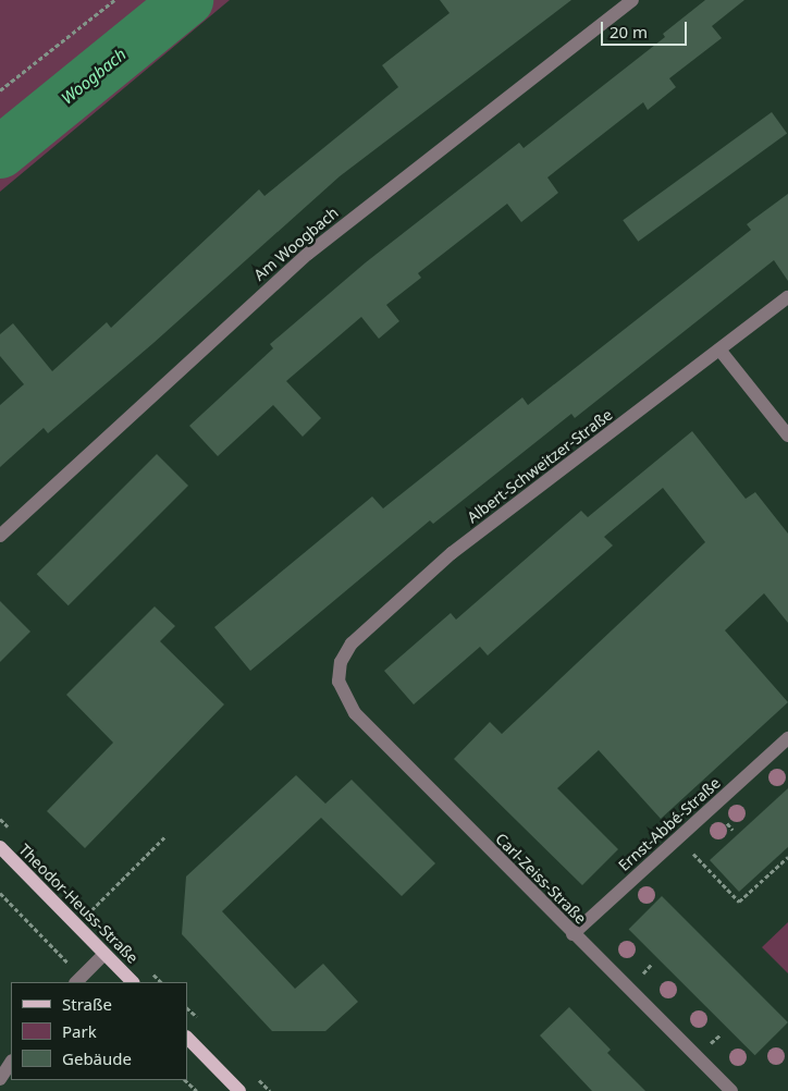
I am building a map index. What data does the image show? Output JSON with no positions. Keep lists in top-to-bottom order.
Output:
{
  "streets": {
    "main road": ["Theodor-Heuss-Straße"],
    "street": [
      "Am Woogbach",
      "Albert-Schweitzer-Straße",
      "Ernst-Abbé-Straße",
      "Carl-Zeiss-Straße"
    ]
  },
  "crossings": [
    ["Albert-Schweitzer-Straße", "Carl-Zeiss-Straße"],
    ["Ernst-Abbé-Straße", "Carl-Zeiss-Straße"]
  ],
  "water": ["Woogbach"],
  "legend": ["Straße", "Park", "Gebäude"],
  "scale_bar": "20 m"
}
